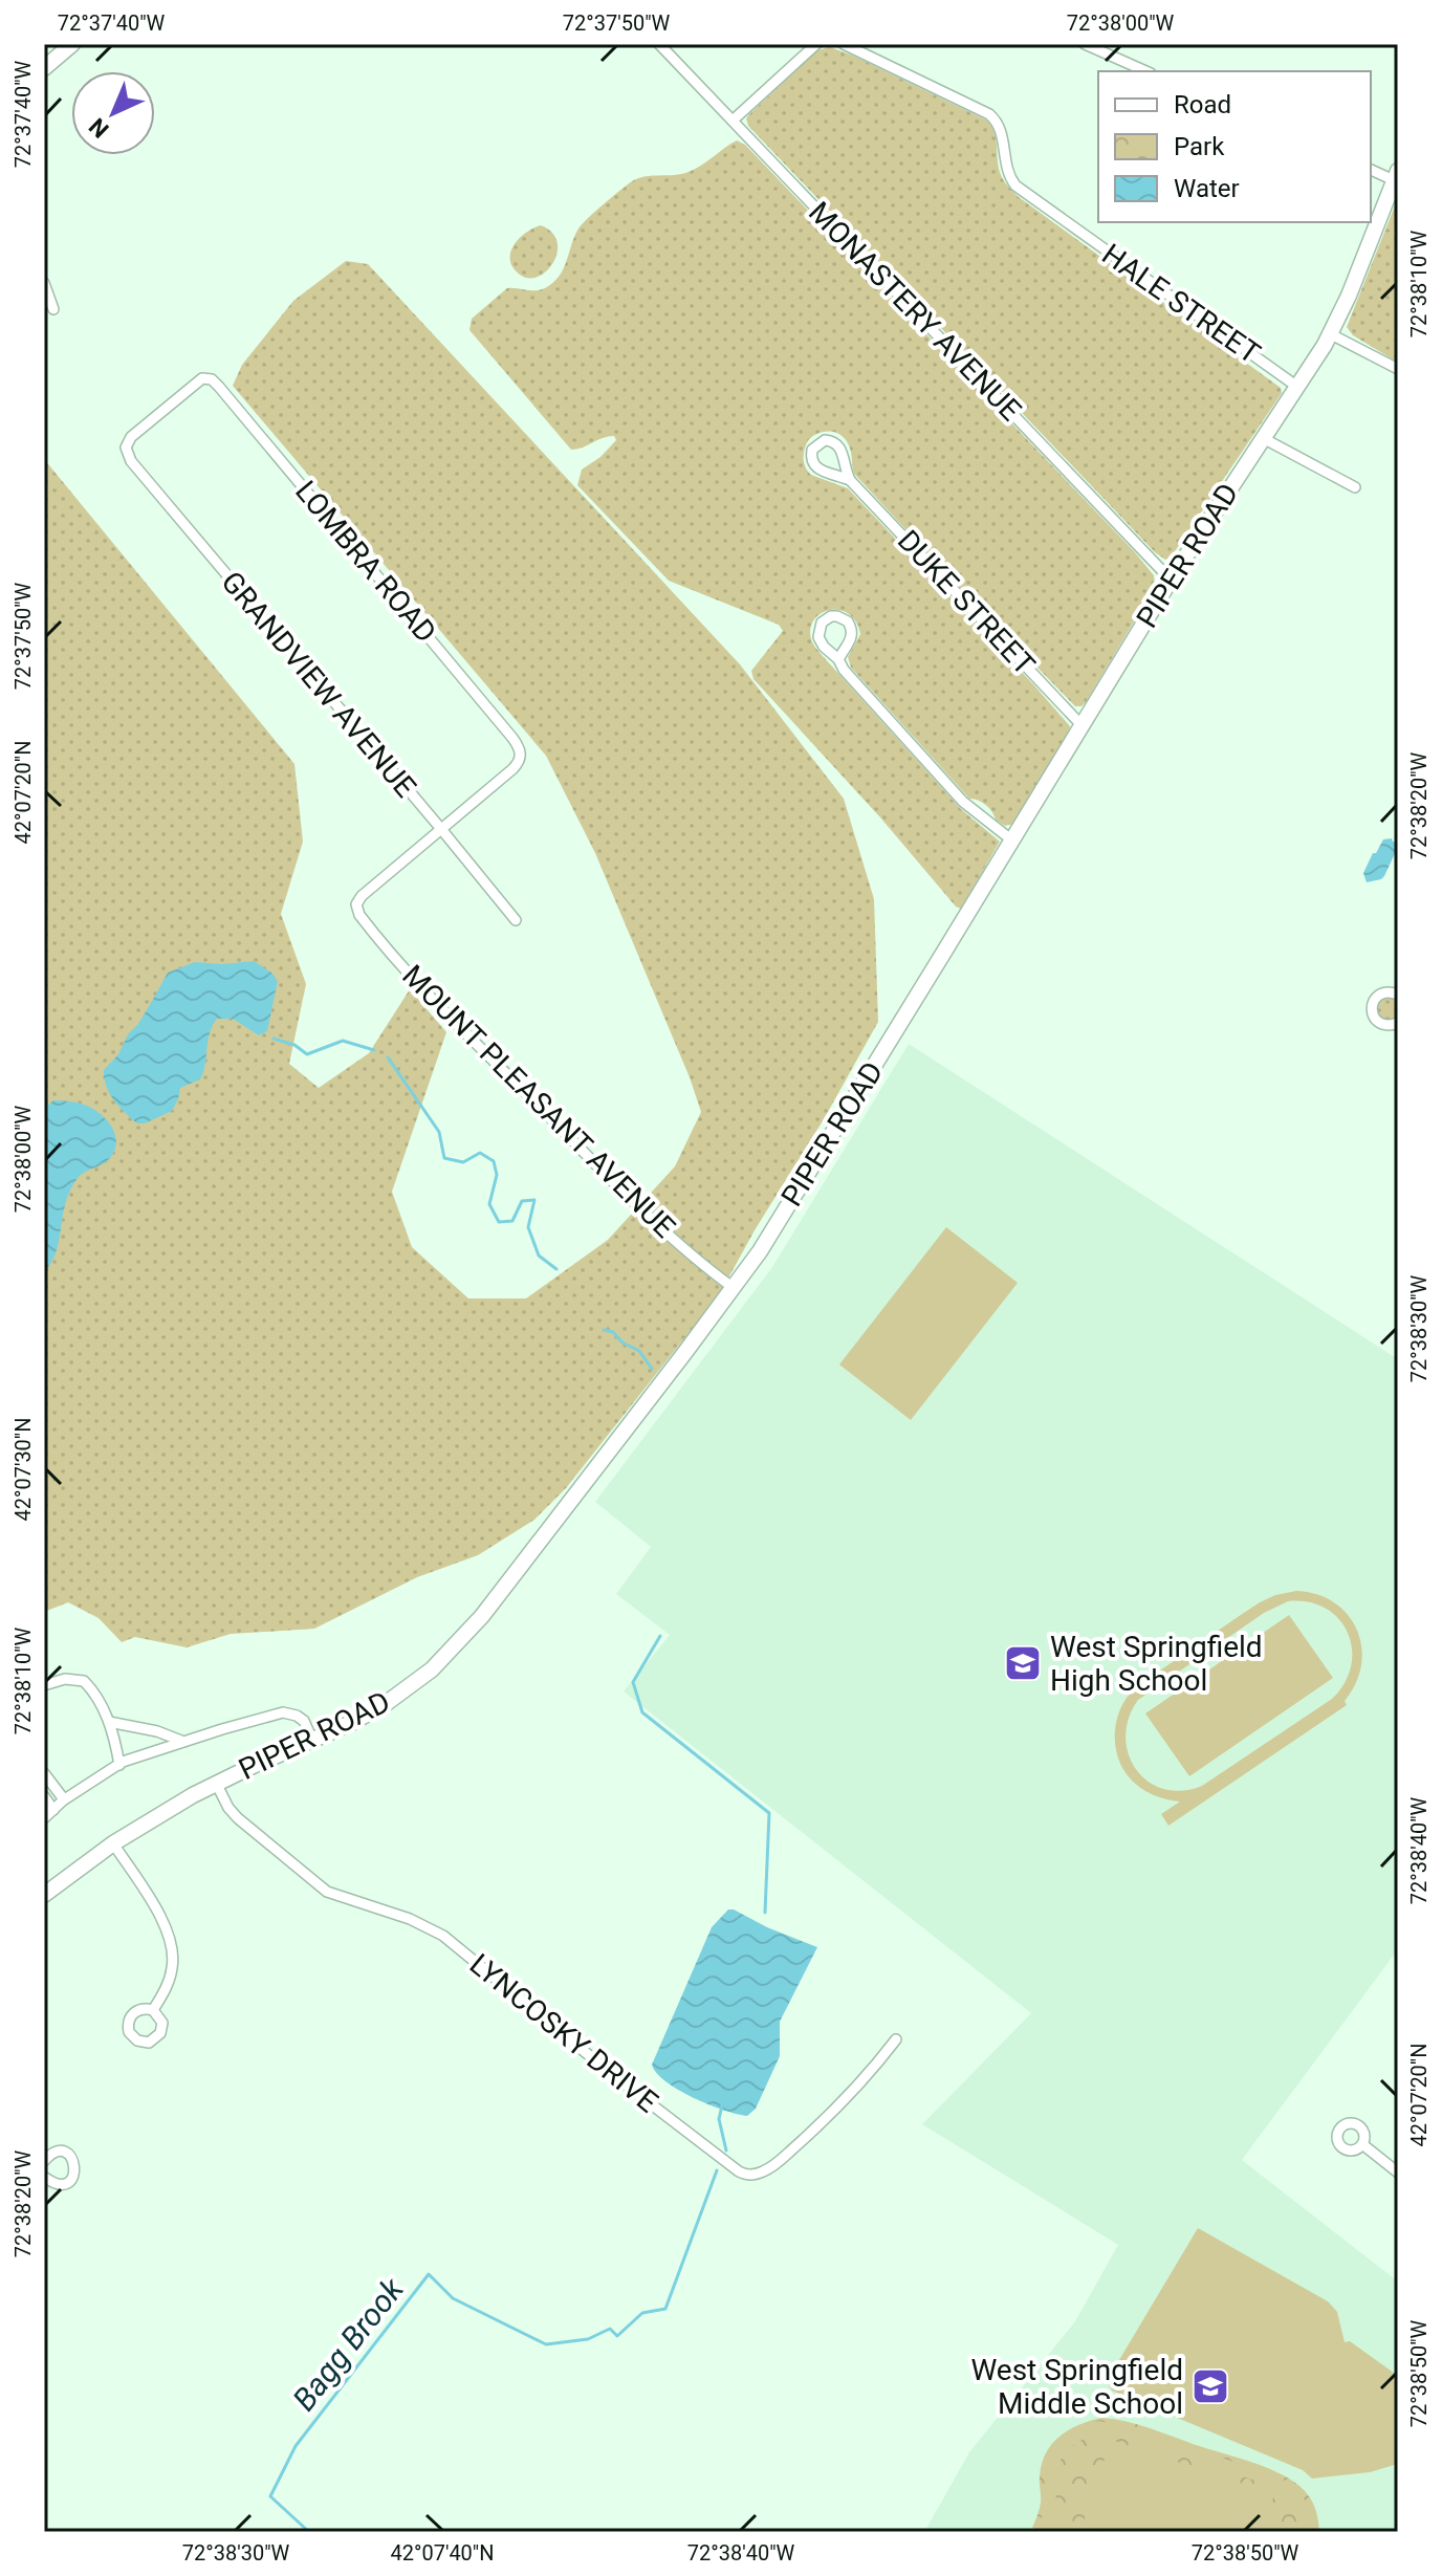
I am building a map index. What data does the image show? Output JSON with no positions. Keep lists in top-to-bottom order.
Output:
{
  "streets": {
    "main road": ["PIPER ROAD"],
    "street": [
      "HALE STREET",
      "MONASTERY AVENUE",
      "LOMBRA ROAD",
      "DUKE STREET",
      "GRANDVIEW AVENUE",
      "MOUNT PLEASANT AVENUE",
      "LYNCOSKY DRIVE"
    ]
  },
  "crossings": [
    ["HALE STREET", "PIPER ROAD"],
    ["MONASTERY AVENUE", "PIPER ROAD"],
    ["PIPER ROAD", "DUKE STREET"],
    ["PIPER ROAD", "MOUNT PLEASANT AVENUE"],
    ["PIPER ROAD", "LYNCOSKY DRIVE"],
    ["LOMBRA ROAD", "GRANDVIEW AVENUE"],
    ["LOMBRA ROAD", "MOUNT PLEASANT AVENUE"],
    ["GRANDVIEW AVENUE", "MOUNT PLEASANT AVENUE"]
  ],
  "water": ["Bagg Brook"],
  "places": {
    "school or university": ["West Springfield High School", "West Springfield Middle School"]
  },
  "legend": ["Road", "Park", "Water"],
  "north": "bottom left",
  "coordinates": [
    "72°37'40\"W",
    "72°37'50\"W",
    "72°38'00\"W",
    "72°38'10\"W",
    "42°07'20\"N",
    "72°38'20\"W",
    "72°38'30\"W",
    "42°07'30\"N",
    "72°38'40\"W",
    "72°38'50\"W",
    "42°07'40\"N"
  ]
}
